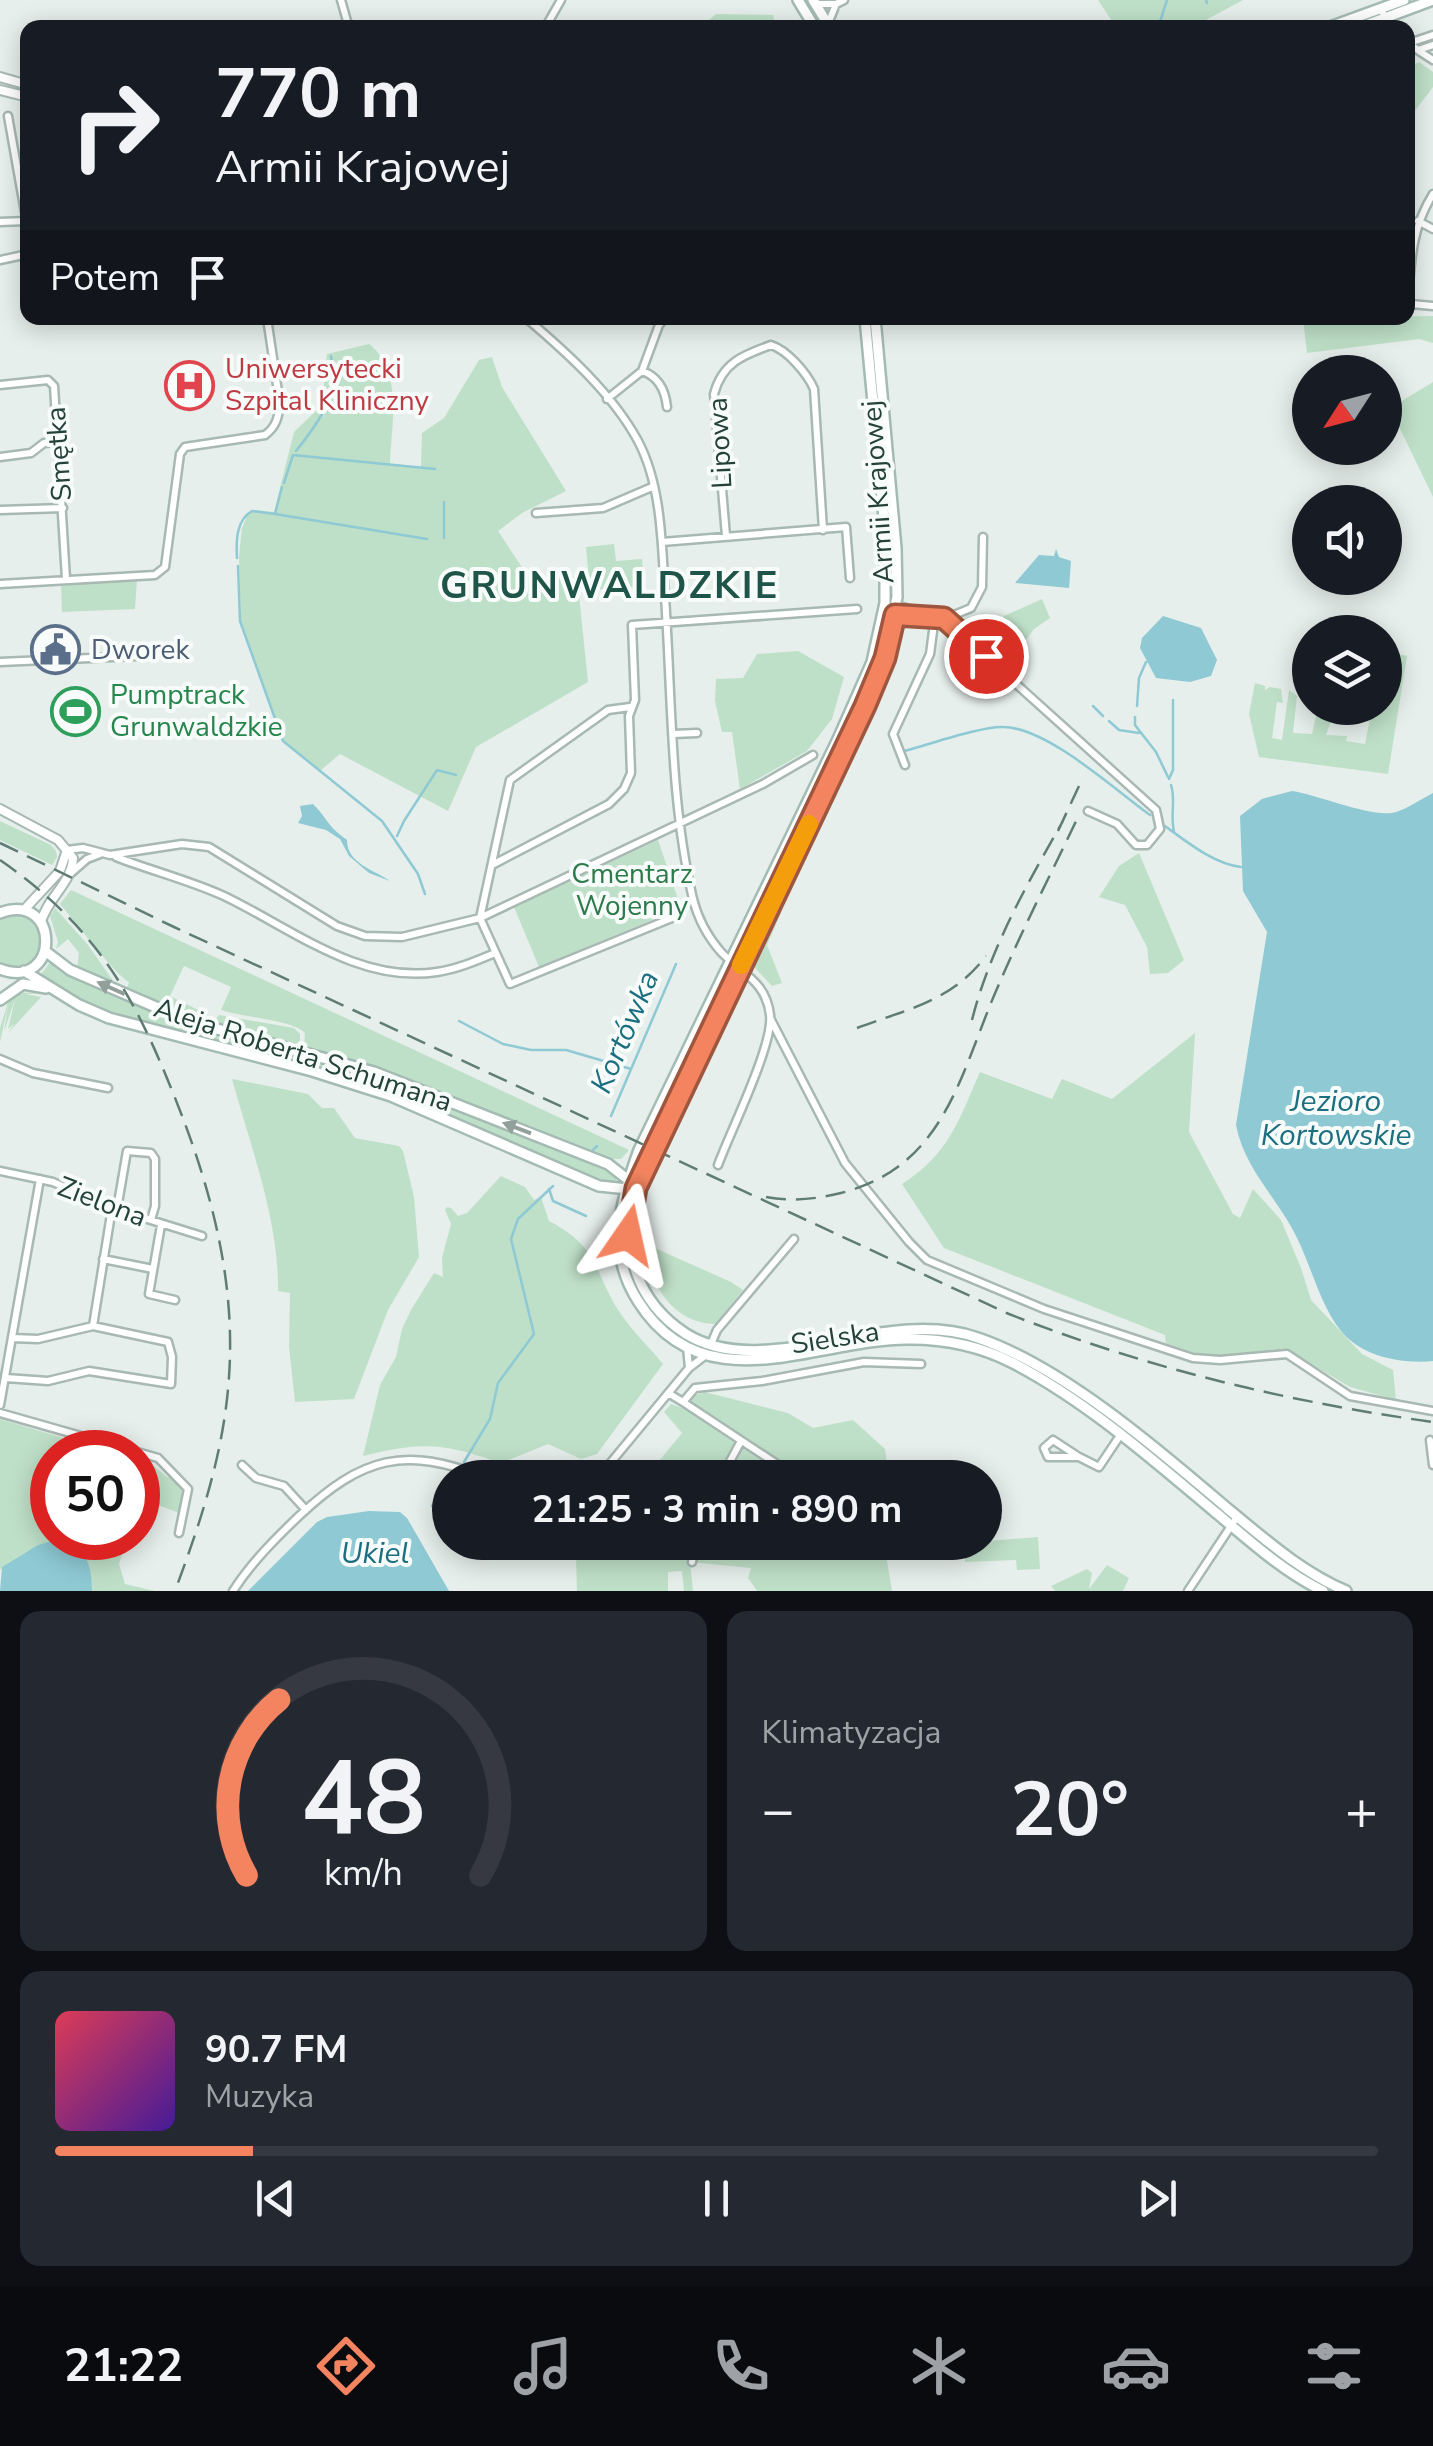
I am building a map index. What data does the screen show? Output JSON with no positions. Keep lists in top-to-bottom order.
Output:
{
  "streets": {
    "main road": ["Armii Krajowej", "Aleja Roberta Schumana", "Sielska"],
    "street": ["Lipowa", "Smętka", "Zielona"]
  },
  "crossings": [
    ["Armii Krajowej", "Aleja Roberta Schumana"],
    ["Armii Krajowej", "Sielska"],
    ["Aleja Roberta Schumana", "Sielska"]
  ],
  "districts": ["GRUNWALDZKIE"],
  "water": ["Kortówka", "Jezioro Kortowskie", "Ukiel"],
  "parks": ["Cmentarz Wojenny"],
  "places": {
    "hospital": ["Uniwersytecki Szpital Kliniczny"],
    "public building": ["Dworek"],
    "sports": ["Pumptrack Grunwaldzkie"]
  },
  "north": "bottom left",
  "page": {
    "turn": ["770 m", "Armii Krajowej"],
    "then": "Potem",
    "limit": "50",
    "trip": "21:25 · 3 min · 890 m",
    "tile": "Klimatyzacja",
    "heat": ["−", "20°", "+"],
    "song": ["90.7 FM", "Muzyka"],
    "tabs": "21:22",
    "gauge": ["48", "km/h"]
  }
}
